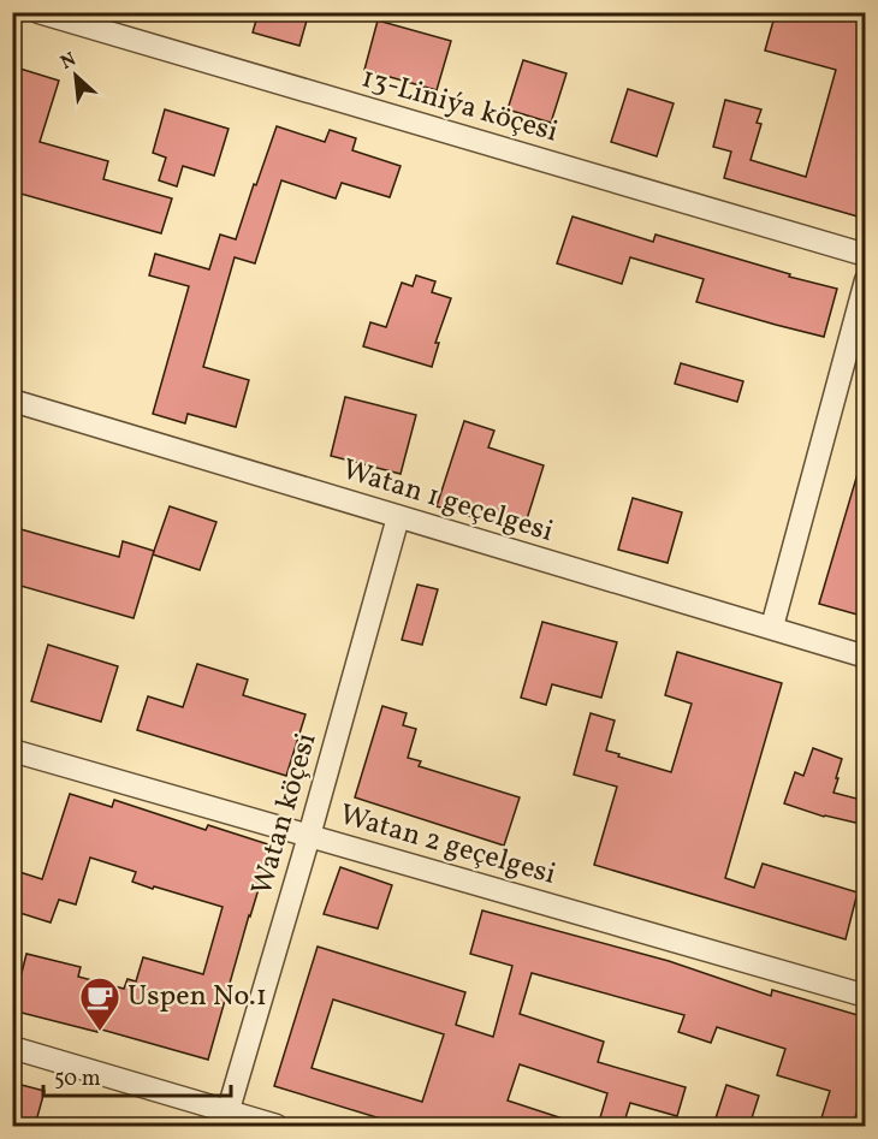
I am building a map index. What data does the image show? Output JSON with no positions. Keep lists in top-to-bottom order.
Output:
{
  "streets": {
    "street": [
      "13-Liniýa köçesi",
      "Watan 1 geçelgesi",
      "Watan köçesi",
      "Watan 2 geçelgesi"
    ]
  },
  "crossings": [
    ["Watan 1 geçelgesi", "Watan köçesi"],
    ["Watan köçesi", "Watan 2 geçelgesi"]
  ],
  "places": {
    "cafe": ["Uspen No.1"]
  },
  "scale_bar": "50 m",
  "north": "top left"
}
